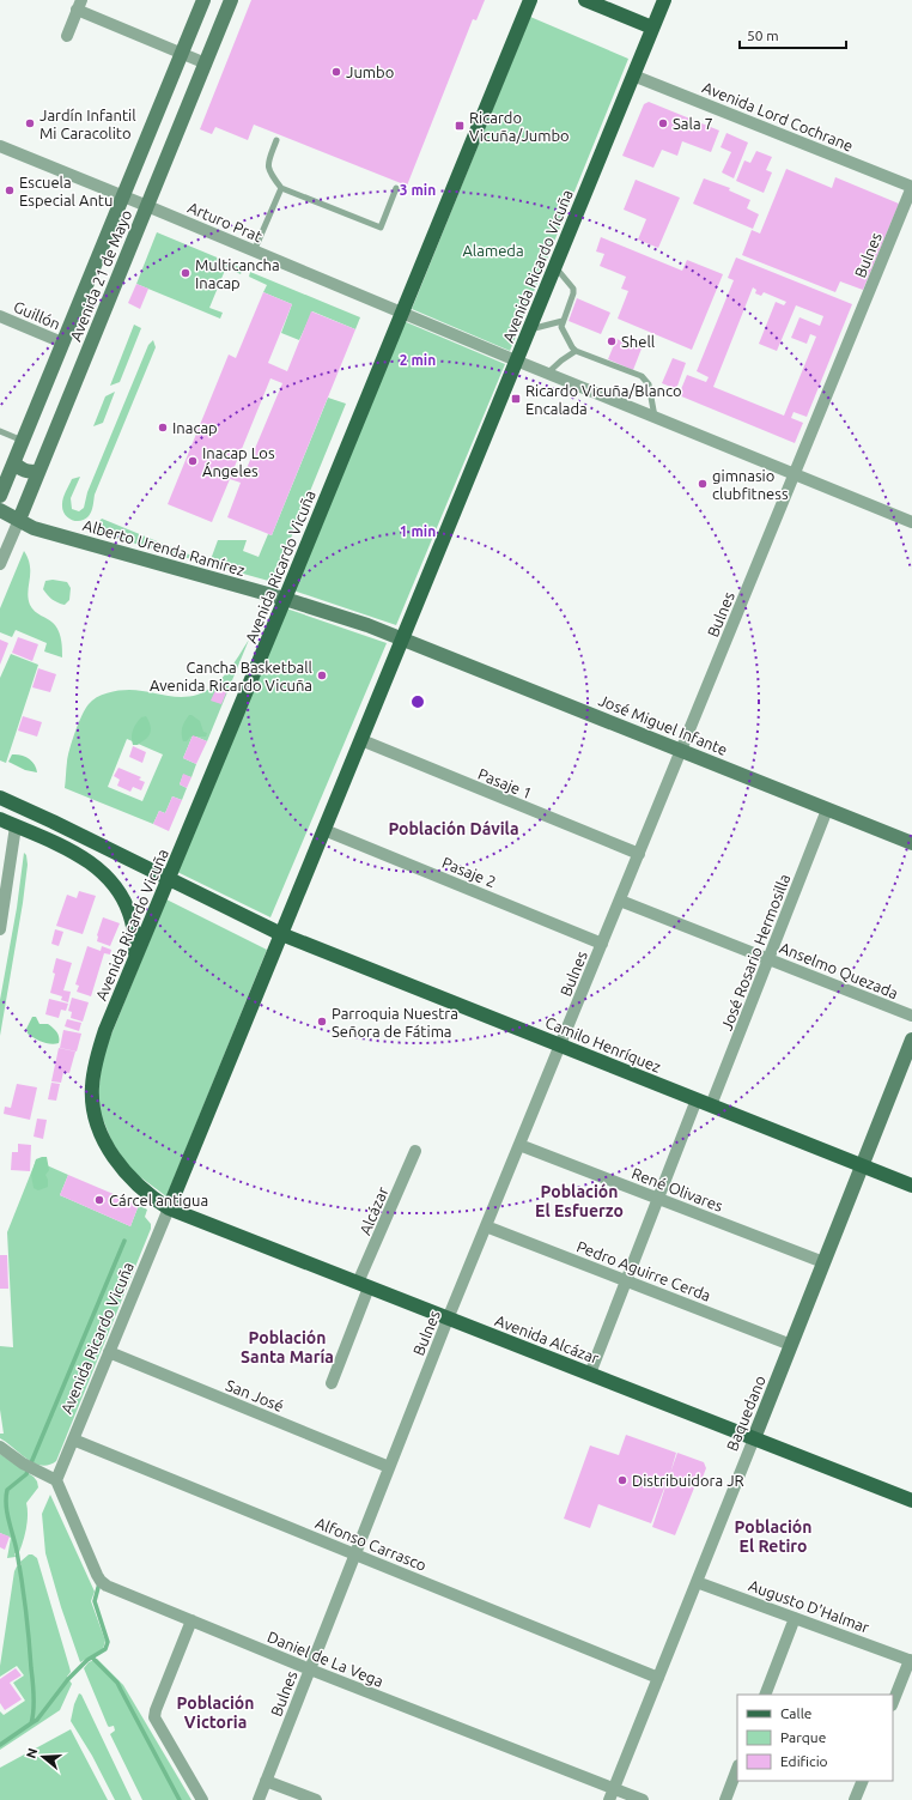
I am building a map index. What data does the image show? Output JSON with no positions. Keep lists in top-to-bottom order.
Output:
{
  "streets": {
    "main road": ["Avenida Ricardo Vicuña", "Camilo Henríquez", "Avenida Alcázar"],
    "street": [
      "Avenida Lord Cochrane",
      "Arturo Prat",
      "Bulnes",
      "Avenida 21 de Mayo",
      "Guillón",
      "Alberto Urenda Ramírez",
      "José Miguel Infante",
      "Pasaje 1",
      "Pasaje 2",
      "José Rosario Hermosilla",
      "Anselmo Quezada",
      "René Olivares",
      "Alcázar",
      "Pedro Aguirre Cerda",
      "San José",
      "Baquedano",
      "Alfonso Carrasco",
      "Augusto D'Halmar",
      "Daniel de La Vega"
    ]
  },
  "crossings": [
    ["Avenida Lord Cochrane", "Bulnes"],
    ["Avenida Lord Cochrane", "Avenida Ricardo Vicuña"],
    ["Arturo Prat", "Bulnes"],
    ["Arturo Prat", "Avenida Ricardo Vicuña"],
    ["Arturo Prat", "Avenida 21 de Mayo"],
    ["Bulnes", "José Miguel Infante"],
    ["Bulnes", "Pasaje 1"],
    ["Bulnes", "Pasaje 2"],
    ["Bulnes", "Anselmo Quezada"],
    ["Bulnes", "Camilo Henríquez"],
    ["Bulnes", "René Olivares"],
    ["Bulnes", "Pedro Aguirre Cerda"],
    ["Bulnes", "Avenida Alcázar"],
    ["Bulnes", "San José"],
    ["Bulnes", "Alfonso Carrasco"],
    ["Bulnes", "Daniel de La Vega"],
    ["Avenida Ricardo Vicuña", "Alberto Urenda Ramírez"],
    ["Avenida Ricardo Vicuña", "José Miguel Infante"],
    ["Avenida Ricardo Vicuña", "Pasaje 1"],
    ["Avenida Ricardo Vicuña", "Pasaje 2"],
    ["Avenida Ricardo Vicuña", "Camilo Henríquez"],
    ["Avenida Ricardo Vicuña", "Avenida Alcázar"],
    ["Avenida Ricardo Vicuña", "San José"],
    ["Avenida Ricardo Vicuña", "Alfonso Carrasco"],
    ["Avenida Ricardo Vicuña", "Daniel de La Vega"],
    ["Avenida 21 de Mayo", "Guillón"],
    ["Avenida 21 de Mayo", "Alberto Urenda Ramírez"],
    ["Alberto Urenda Ramírez", "José Miguel Infante"],
    ["José Miguel Infante", "José Rosario Hermosilla"],
    ["José Rosario Hermosilla", "Anselmo Quezada"],
    ["José Rosario Hermosilla", "Camilo Henríquez"],
    ["Camilo Henríquez", "Baquedano"],
    ["René Olivares", "Baquedano"],
    ["Alcázar", "Avenida Alcázar"],
    ["Pedro Aguirre Cerda", "Baquedano"],
    ["Avenida Alcázar", "Baquedano"],
    ["Baquedano", "Alfonso Carrasco"],
    ["Baquedano", "Augusto D'Halmar"],
    ["Baquedano", "Daniel de La Vega"]
  ],
  "districts": [
    "Población Dávila",
    "Población El Esfuerzo",
    "Población Santa María",
    "Población El Retiro",
    "Población Victoria"
  ],
  "parks": ["Alameda"],
  "places": {
    "other": [
      "Jumbo",
      "Jardín Infantil Mi Caracolito",
      "Sala 7",
      "Escuela Especial Antu",
      "Multicancha Inacap",
      "Shell",
      "Inacap",
      "Inacap Los Ángeles",
      "gimnasio clubfitness",
      "Cancha Basketball Avenida Ricardo Vicuña",
      "Parroquia Nuestra Señora de Fátima",
      "Cárcel antigua",
      "Distribuidora JR"
    ],
    "transit": ["Ricardo Vicuña/Jumbo", "Ricardo Vicuña/Blanco Encalada"]
  },
  "legend": ["Calle", "Parque", "Edificio"],
  "scale_bar": "50 m",
  "north": "left",
  "rings": ["3 min", "2 min", "1 min"]
}
